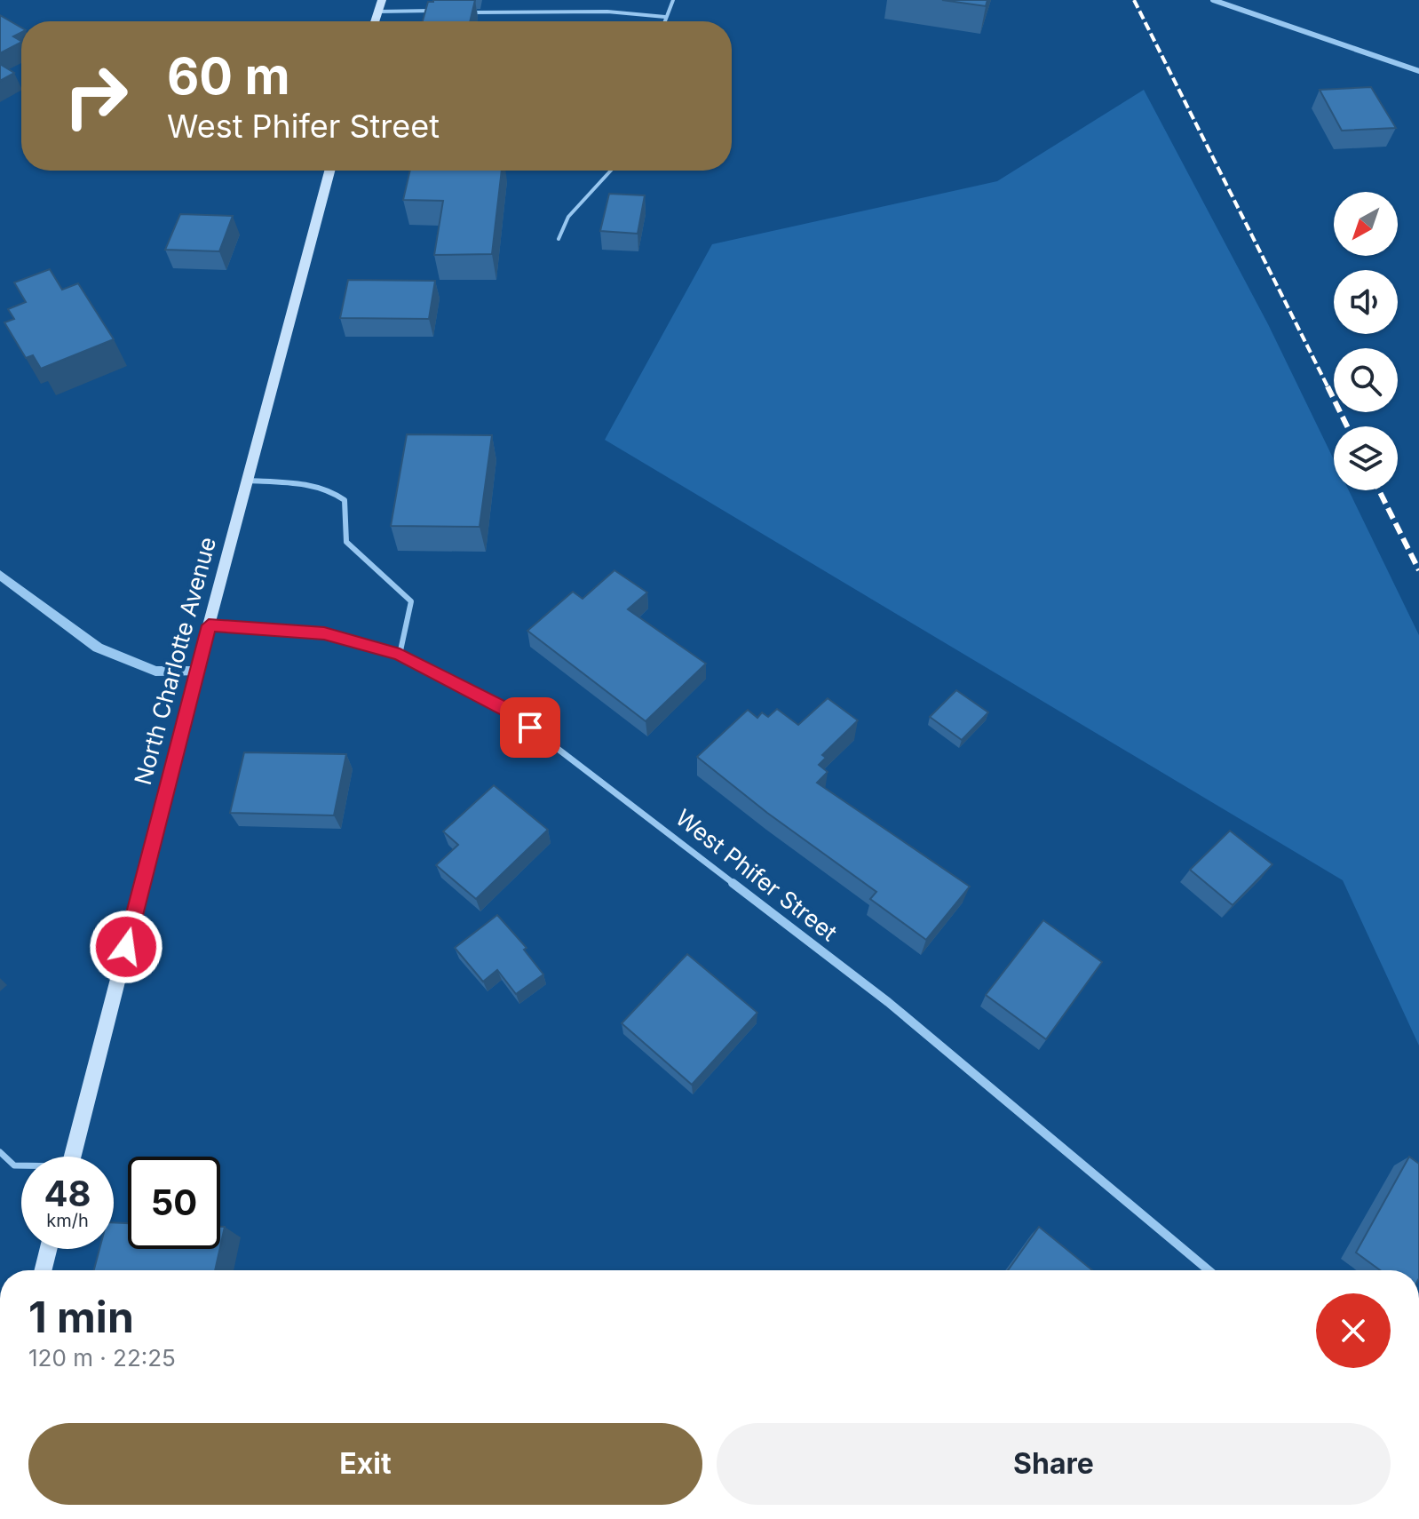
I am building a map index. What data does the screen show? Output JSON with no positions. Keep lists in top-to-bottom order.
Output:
{
  "streets": {
    "main road": ["North Charlotte Avenue"],
    "street": ["West Phifer Street"]
  },
  "crossings": [
    ["North Charlotte Avenue", "West Phifer Street"]
  ],
  "north": "bottom left",
  "page": {
    "turn": ["60 m", "West Phifer Street"],
    "speed": "48 km/h",
    "limit": "50",
    "heading": ["1 min", "120 m · 22:25"],
    "buttons": ["Exit", "Share"]
  }
}
